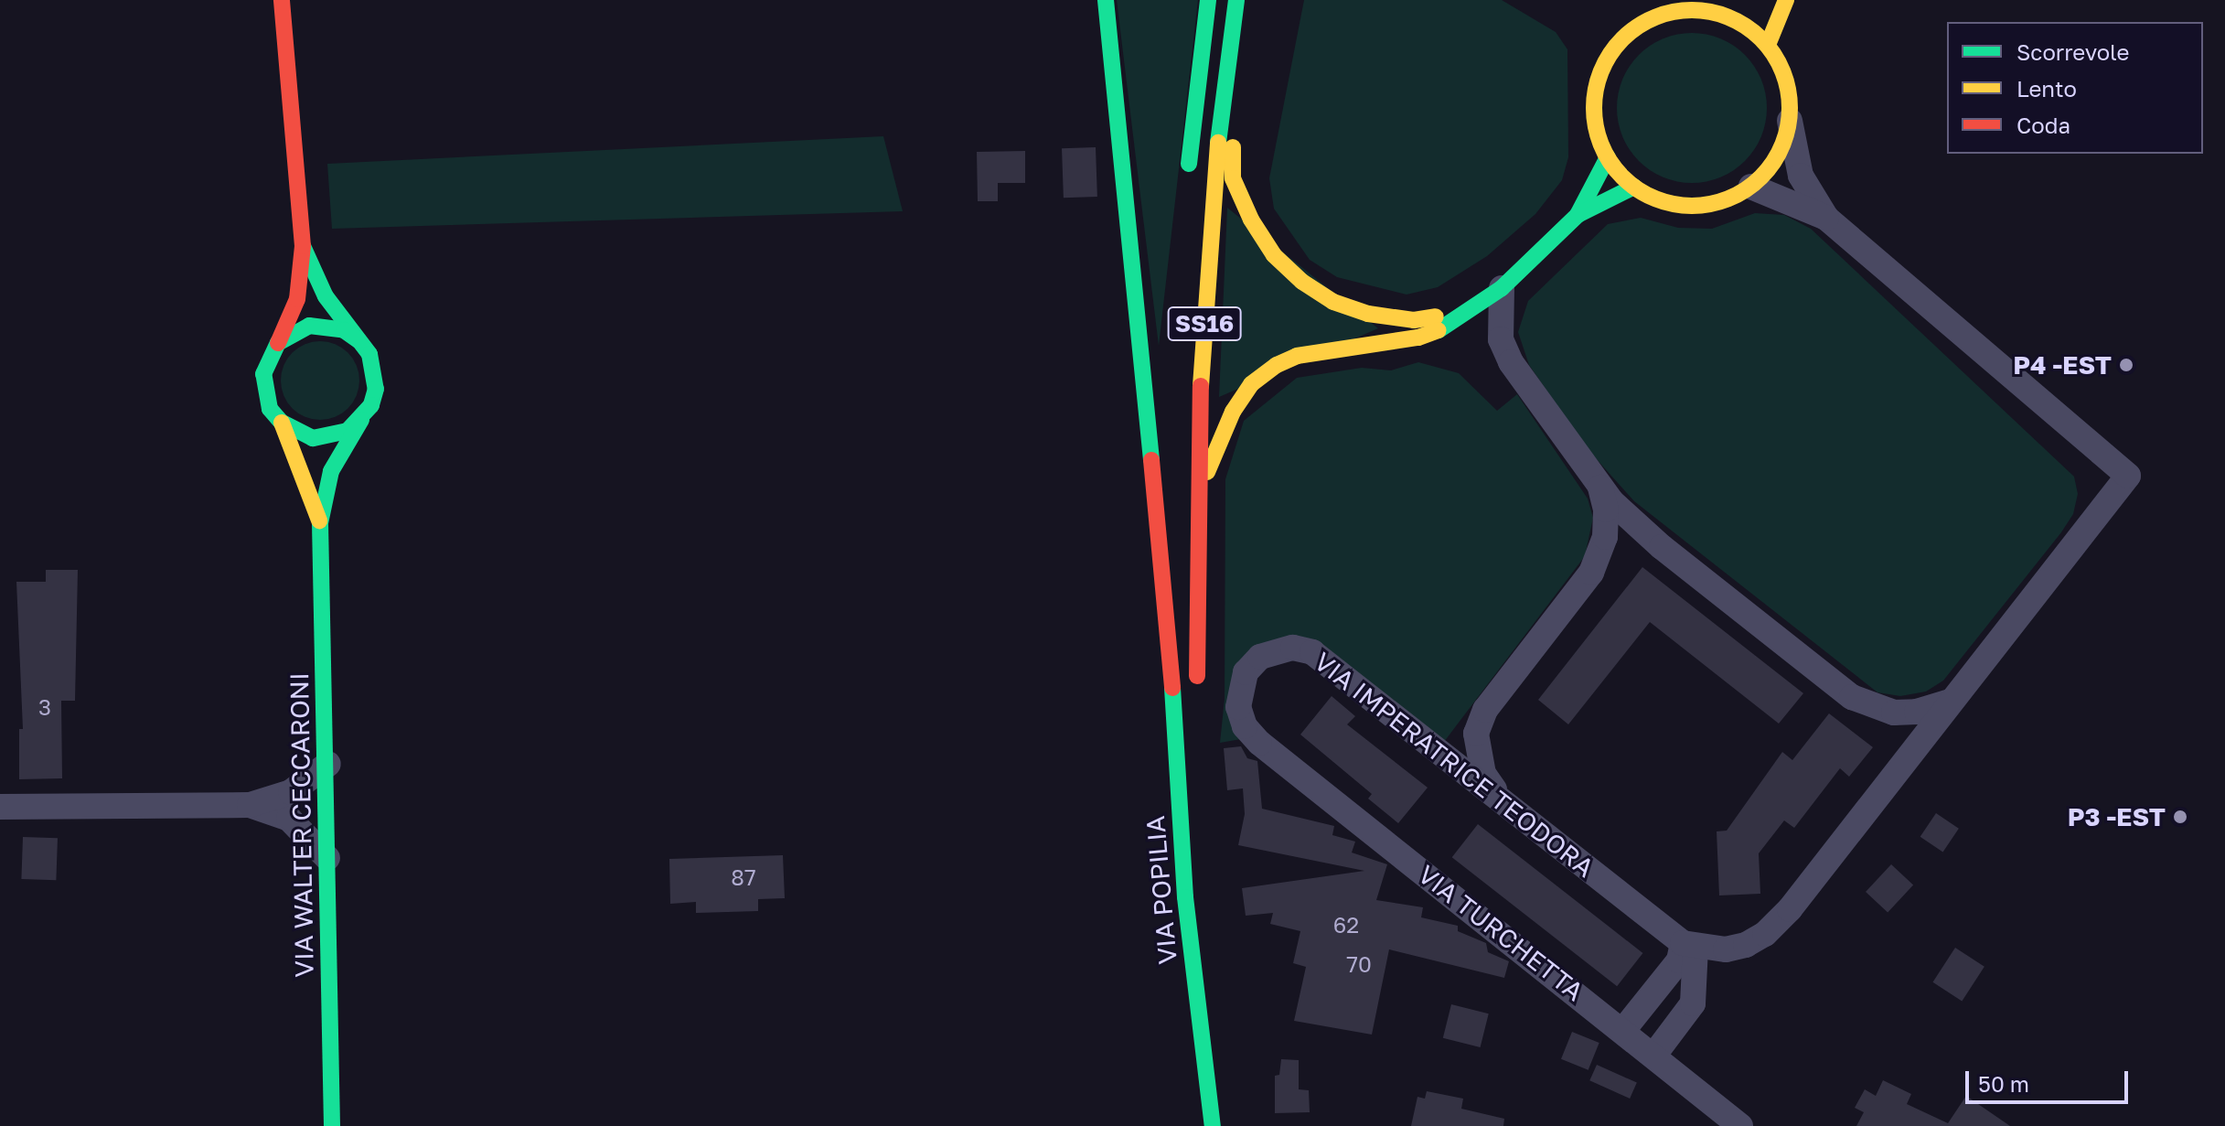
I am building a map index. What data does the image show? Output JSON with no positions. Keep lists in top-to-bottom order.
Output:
{
  "streets": {
    "main road": ["SS16", "VIA WALTER CECCARONI", "VIA POPILIA"],
    "street": ["VIA IMPERATRICE TEODORA", "VIA TURCHETTA"]
  },
  "crossings": [
    ["VIA IMPERATRICE TEODORA", "VIA TURCHETTA"]
  ],
  "places": ["P4 -EST", "P3 -EST"],
  "house_numbers": [
    "3",
    "87",
    "62",
    "70"
  ],
  "legend": ["Scorrevole", "Lento", "Coda"],
  "scale_bar": "50 m"
}
